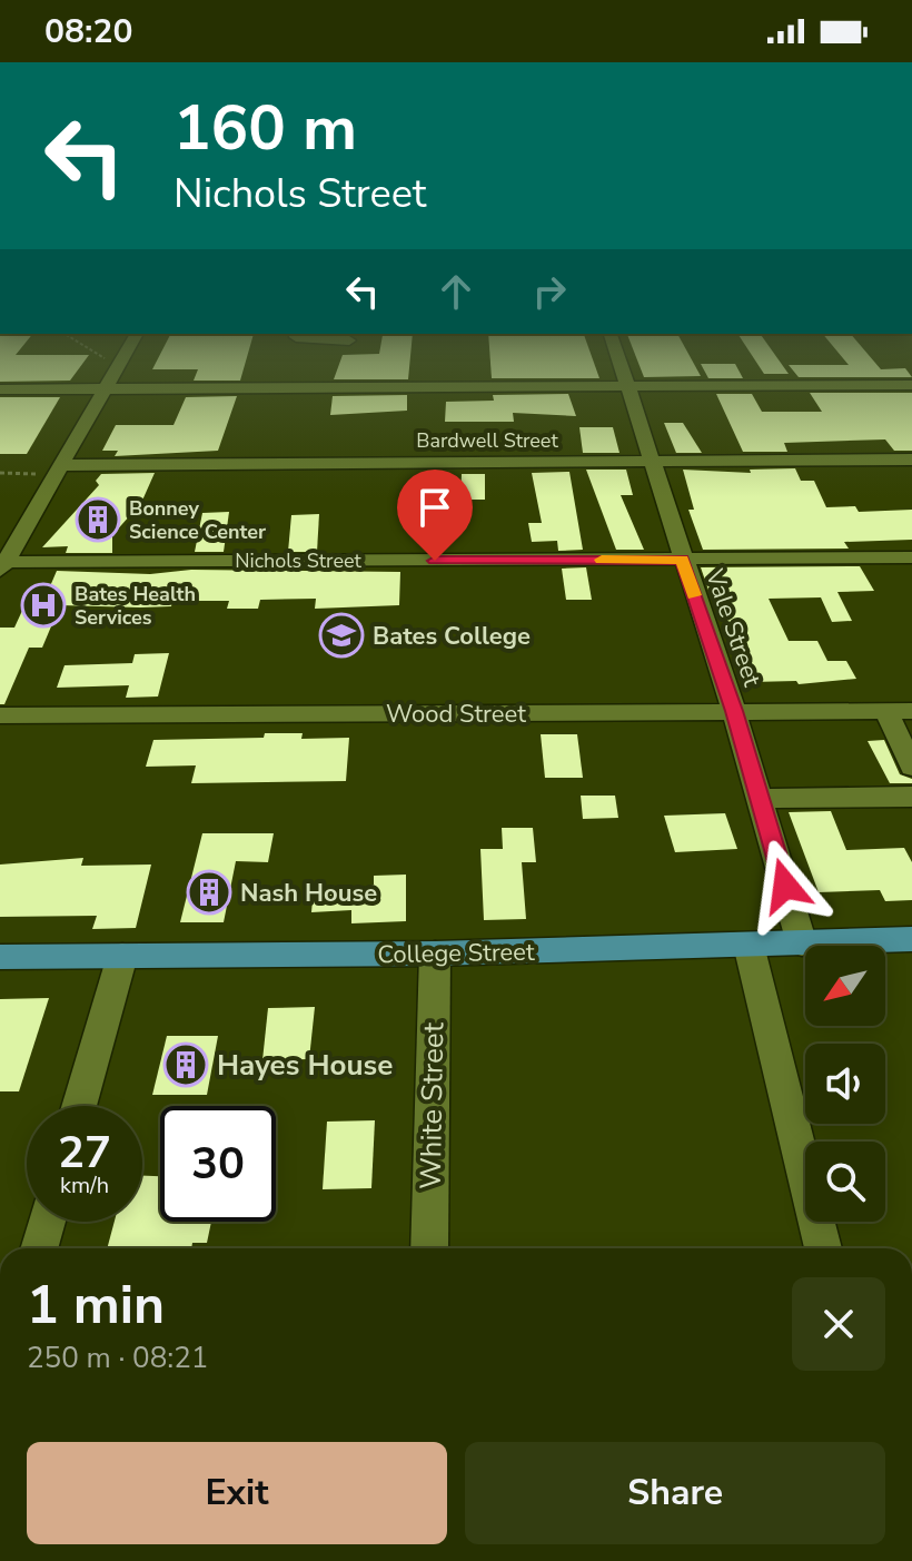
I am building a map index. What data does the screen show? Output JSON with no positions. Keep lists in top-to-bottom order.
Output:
{
  "streets": {
    "main road": ["College Street"],
    "street": [
      "Bardwell Street",
      "Nichols Street",
      "Vale Street",
      "Wood Street",
      "White Street"
    ]
  },
  "crossings": [
    ["Bardwell Street", "Vale Street"],
    ["Nichols Street", "Vale Street"],
    ["Vale Street", "Wood Street"],
    ["Vale Street", "College Street"],
    ["College Street", "White Street"]
  ],
  "places": {
    "building": ["Bonney Science Center", "Nash House", "Hayes House"],
    "hospital": ["Bates Health Services"],
    "school or university": ["Bates College"]
  },
  "north": "bottom left",
  "page": {
    "status": "08:20",
    "turn": ["160 m", "Nichols Street"],
    "speed": "27 km/h",
    "limit": "30",
    "heading": ["1 min", "250 m · 08:21"],
    "buttons": ["Exit", "Share"]
  }
}
